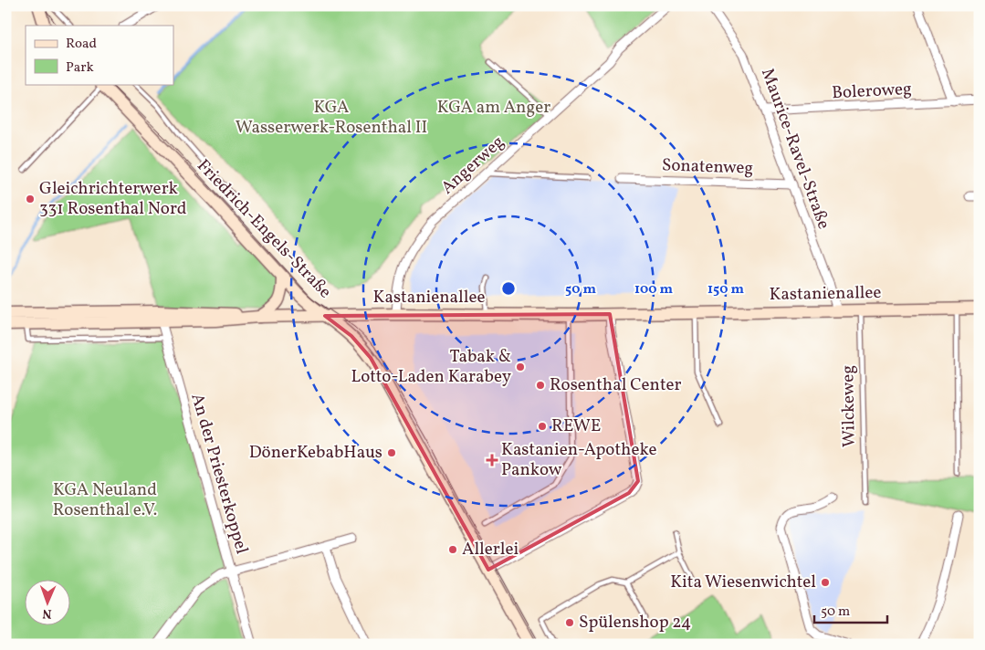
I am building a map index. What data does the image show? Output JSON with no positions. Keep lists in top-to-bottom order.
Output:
{
  "streets": {
    "street": [
      "Boleroweg",
      "Maurice-Ravel-Straße",
      "Angerweg",
      "Sonatenweg",
      "Friedrich-Engels-Straße",
      "Kastanienallee",
      "An der Priesterkoppel"
    ],
    "lane": ["Wilckeweg"]
  },
  "crossings": [
    ["Boleroweg", "Maurice-Ravel-Straße"],
    ["Maurice-Ravel-Straße", "Sonatenweg"],
    ["Maurice-Ravel-Straße", "Kastanienallee"],
    ["Angerweg", "Kastanienallee"],
    ["Friedrich-Engels-Straße", "Kastanienallee"],
    ["Kastanienallee", "Wilckeweg"],
    ["Kastanienallee", "An der Priesterkoppel"]
  ],
  "parks": ["KGA Wasserwerk-Rosenthal II", "KGA am Anger", "KGA Neuland Rosenthal e.V."],
  "places": {
    "other": [
      "Gleichrichterwerk 331 Rosenthal Nord",
      "Tabak & Lotto-Laden Karabey",
      "Rosenthal Center",
      "REWE",
      "DönerKebabHaus",
      "Allerlei",
      "Kita Wiesenwichtel",
      "Spülenshop 24"
    ],
    "health": ["Kastanien-Apotheke Pankow"]
  },
  "legend": ["Road", "Park"],
  "scale_bar": "50 m",
  "north": "bottom",
  "rings": ["50 m", "100 m", "150 m"]
}
